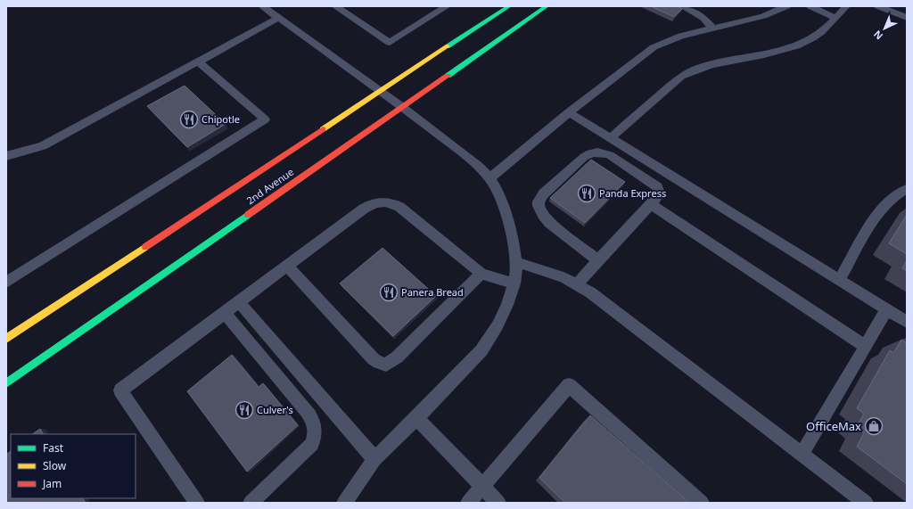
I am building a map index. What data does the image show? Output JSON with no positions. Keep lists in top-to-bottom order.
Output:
{
  "streets": {
    "main road": ["2nd Avenue"]
  },
  "places": {
    "restaurant": [
      "Chipotle",
      "Panda Express",
      "Panera Bread",
      "Culver's"
    ],
    "shop": ["OfficeMax"]
  },
  "legend": ["Fast", "Slow", "Jam"],
  "north": "bottom left"
}
